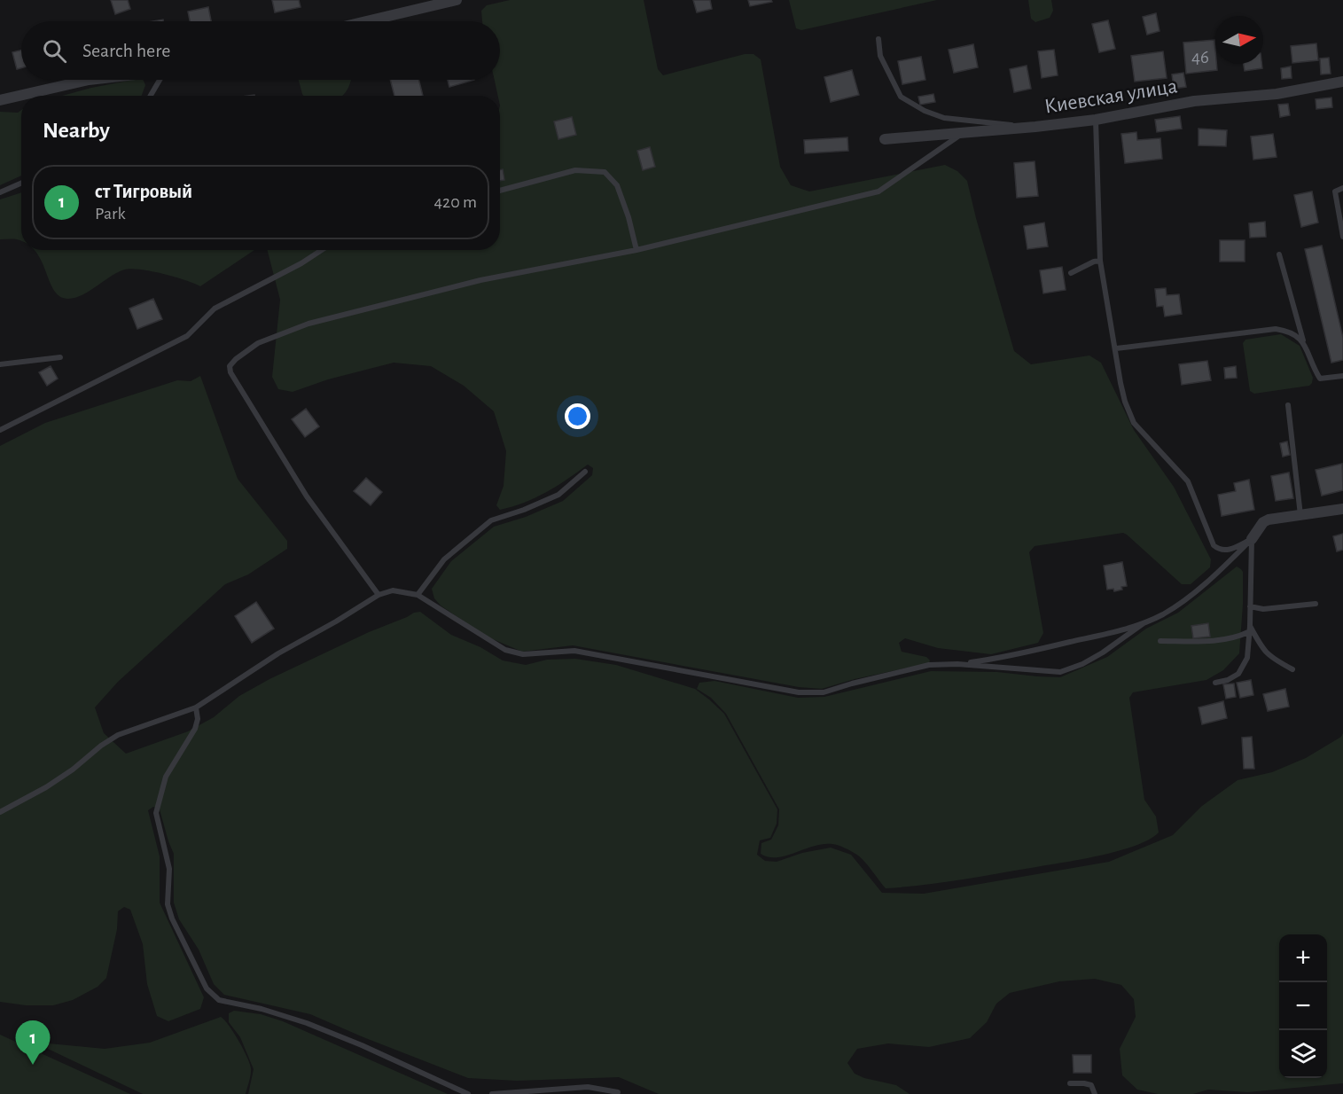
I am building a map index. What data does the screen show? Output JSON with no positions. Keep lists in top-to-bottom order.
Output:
{
  "streets": {
    "street": ["Киевская улица"]
  },
  "house_numbers": ["46"],
  "north": "right",
  "page": {
    "search": "Search here",
    "heading": "Nearby",
    "list": [
      {
        "mark": "1",
        "name": "ст Тигровый",
        "note": "Park",
        "value": "420 m"
      }
    ],
    "map_buttons": ["+", "−"],
    "pins": "1"
  }
}
